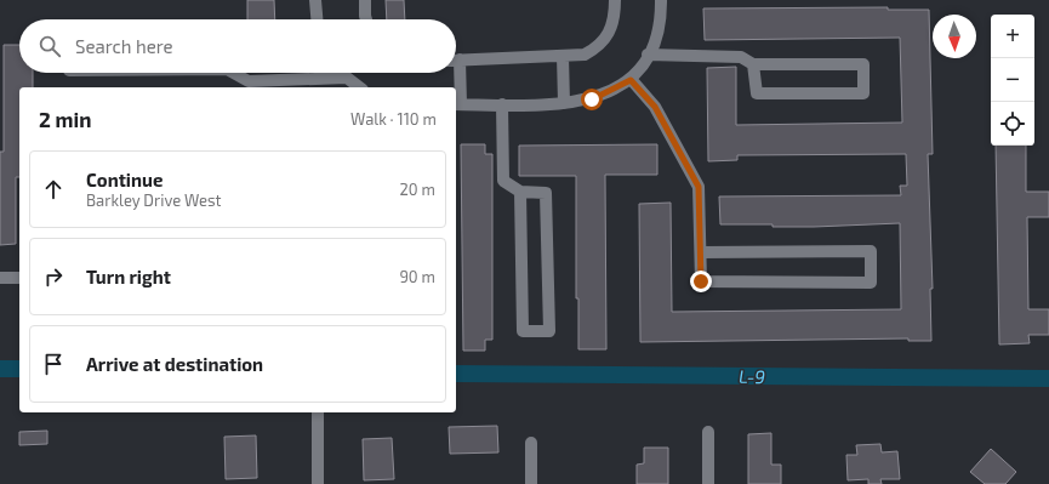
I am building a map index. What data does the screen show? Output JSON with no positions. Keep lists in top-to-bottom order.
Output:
{
  "water": ["L-9"],
  "north": "bottom",
  "page": {
    "map_buttons": ["+", "−"],
    "search": "Search here",
    "heading": ["2 min", "Walk · 110 m"],
    "list": [
      ["Continue", "Barkley Drive West", "20 m"],
      ["Turn right", "90 m"],
      "Arrive at destination"
    ]
  }
}
